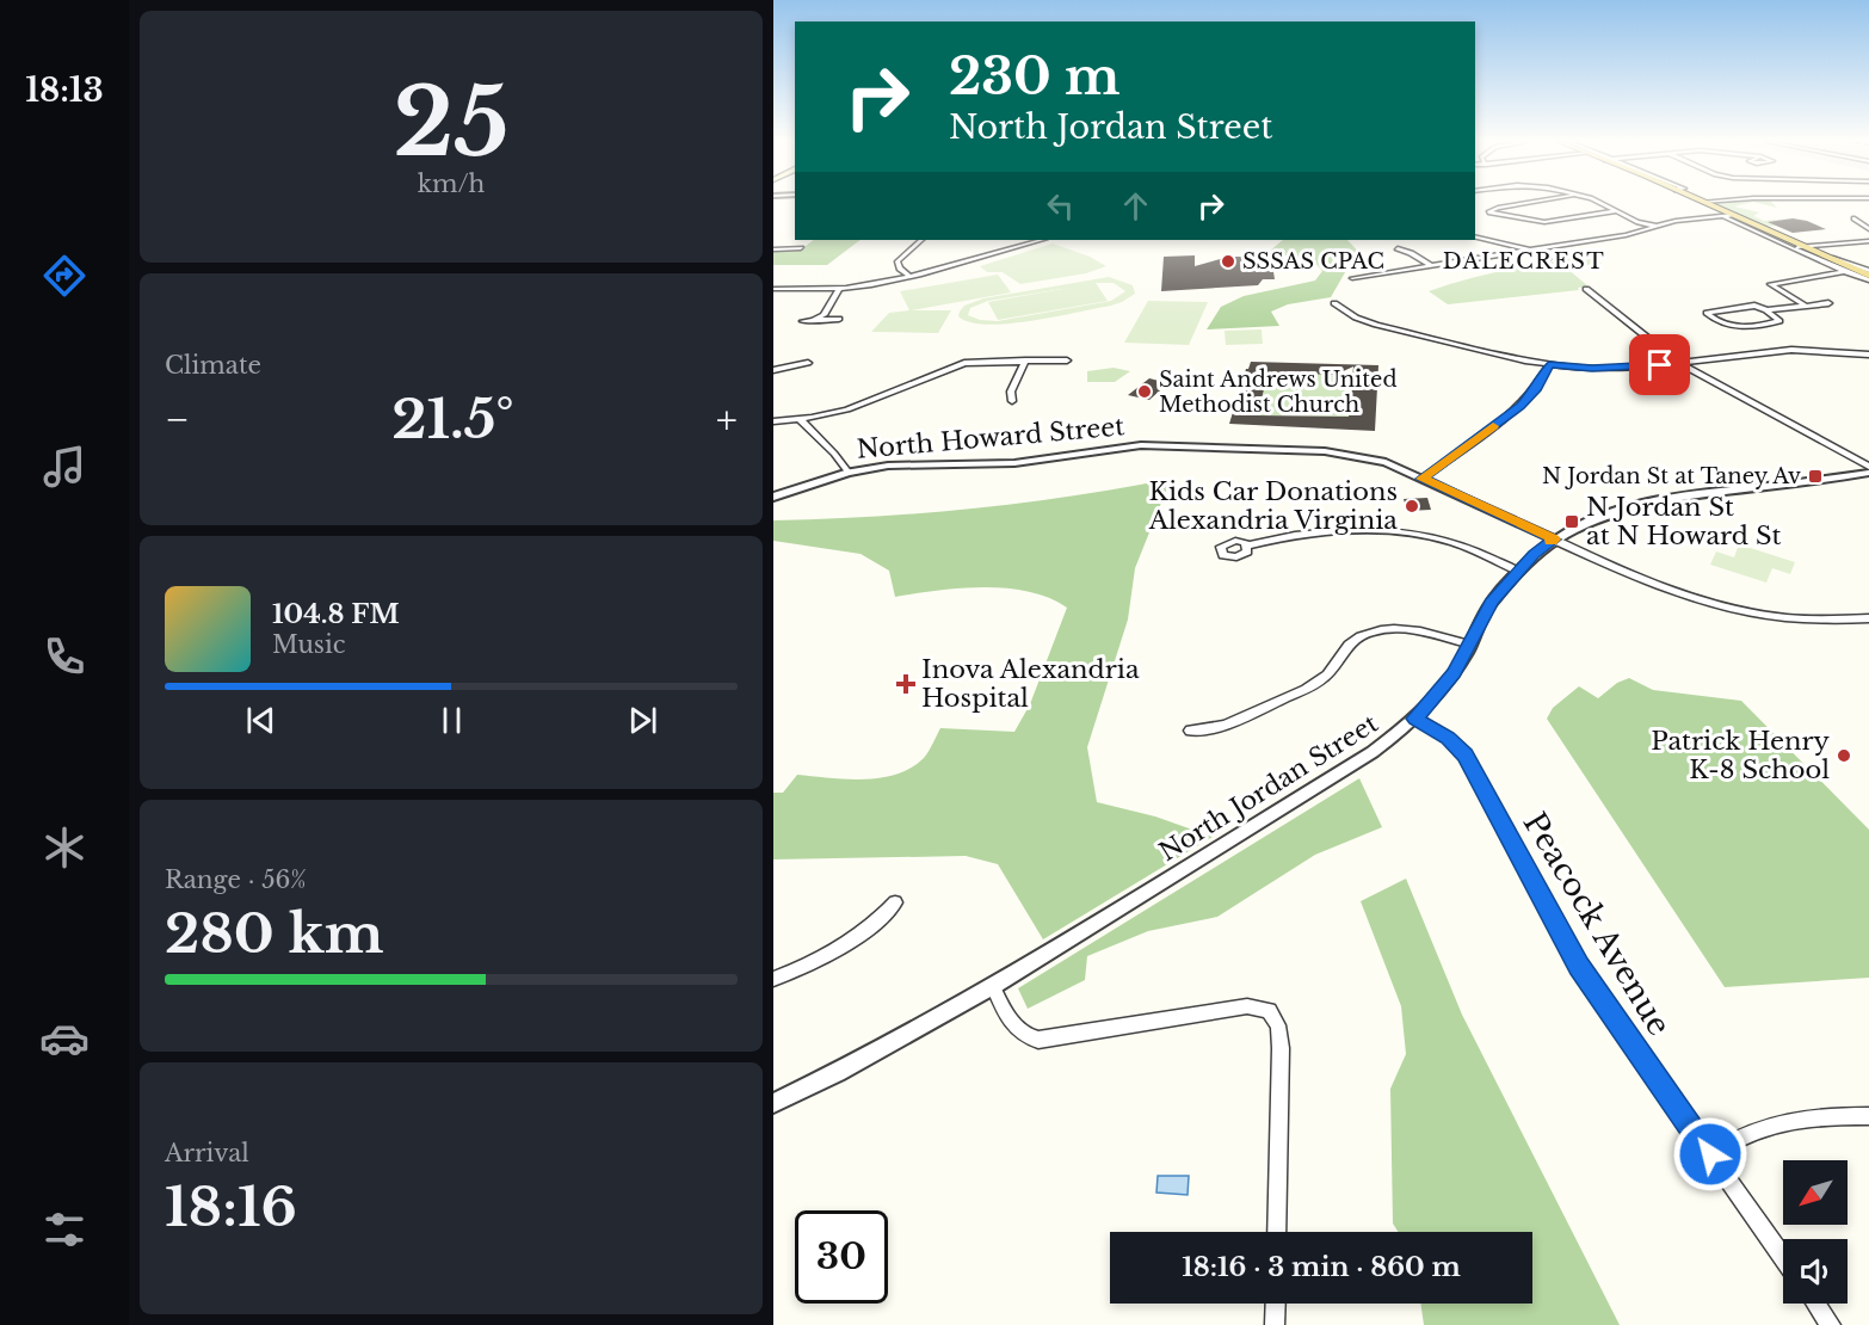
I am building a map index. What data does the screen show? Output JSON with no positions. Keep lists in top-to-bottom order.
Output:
{
  "streets": {
    "street": ["North Howard Street", "North Jordan Street", "Peacock Avenue"]
  },
  "crossings": [
    ["North Howard Street", "North Jordan Street"],
    ["North Jordan Street", "Peacock Avenue"]
  ],
  "districts": ["DALECREST"],
  "places": {
    "other": [
      "SSSAS CPAC",
      "Saint Andrews United Methodist Church",
      "Kids Car Donations Alexandria Virginia",
      "Patrick Henry K-8 School"
    ],
    "transit": ["N Jordan St at Taney Av", "N Jordan St at N Howard St"],
    "health": ["Inova Alexandria Hospital"]
  },
  "north": "bottom left",
  "page": {
    "tabs": "18:13",
    "tile": [
      ["25", "km/h"],
      "Climate",
      ["Range · 56%", "280 km"],
      ["Arrival", "18:16"]
    ],
    "turn": ["230 m", "North Jordan Street"],
    "heat": ["−", "21.5°", "+"],
    "song": ["104.8 FM", "Music"],
    "limit": "30",
    "trip": "18:16 · 3 min · 860 m"
  }
}
